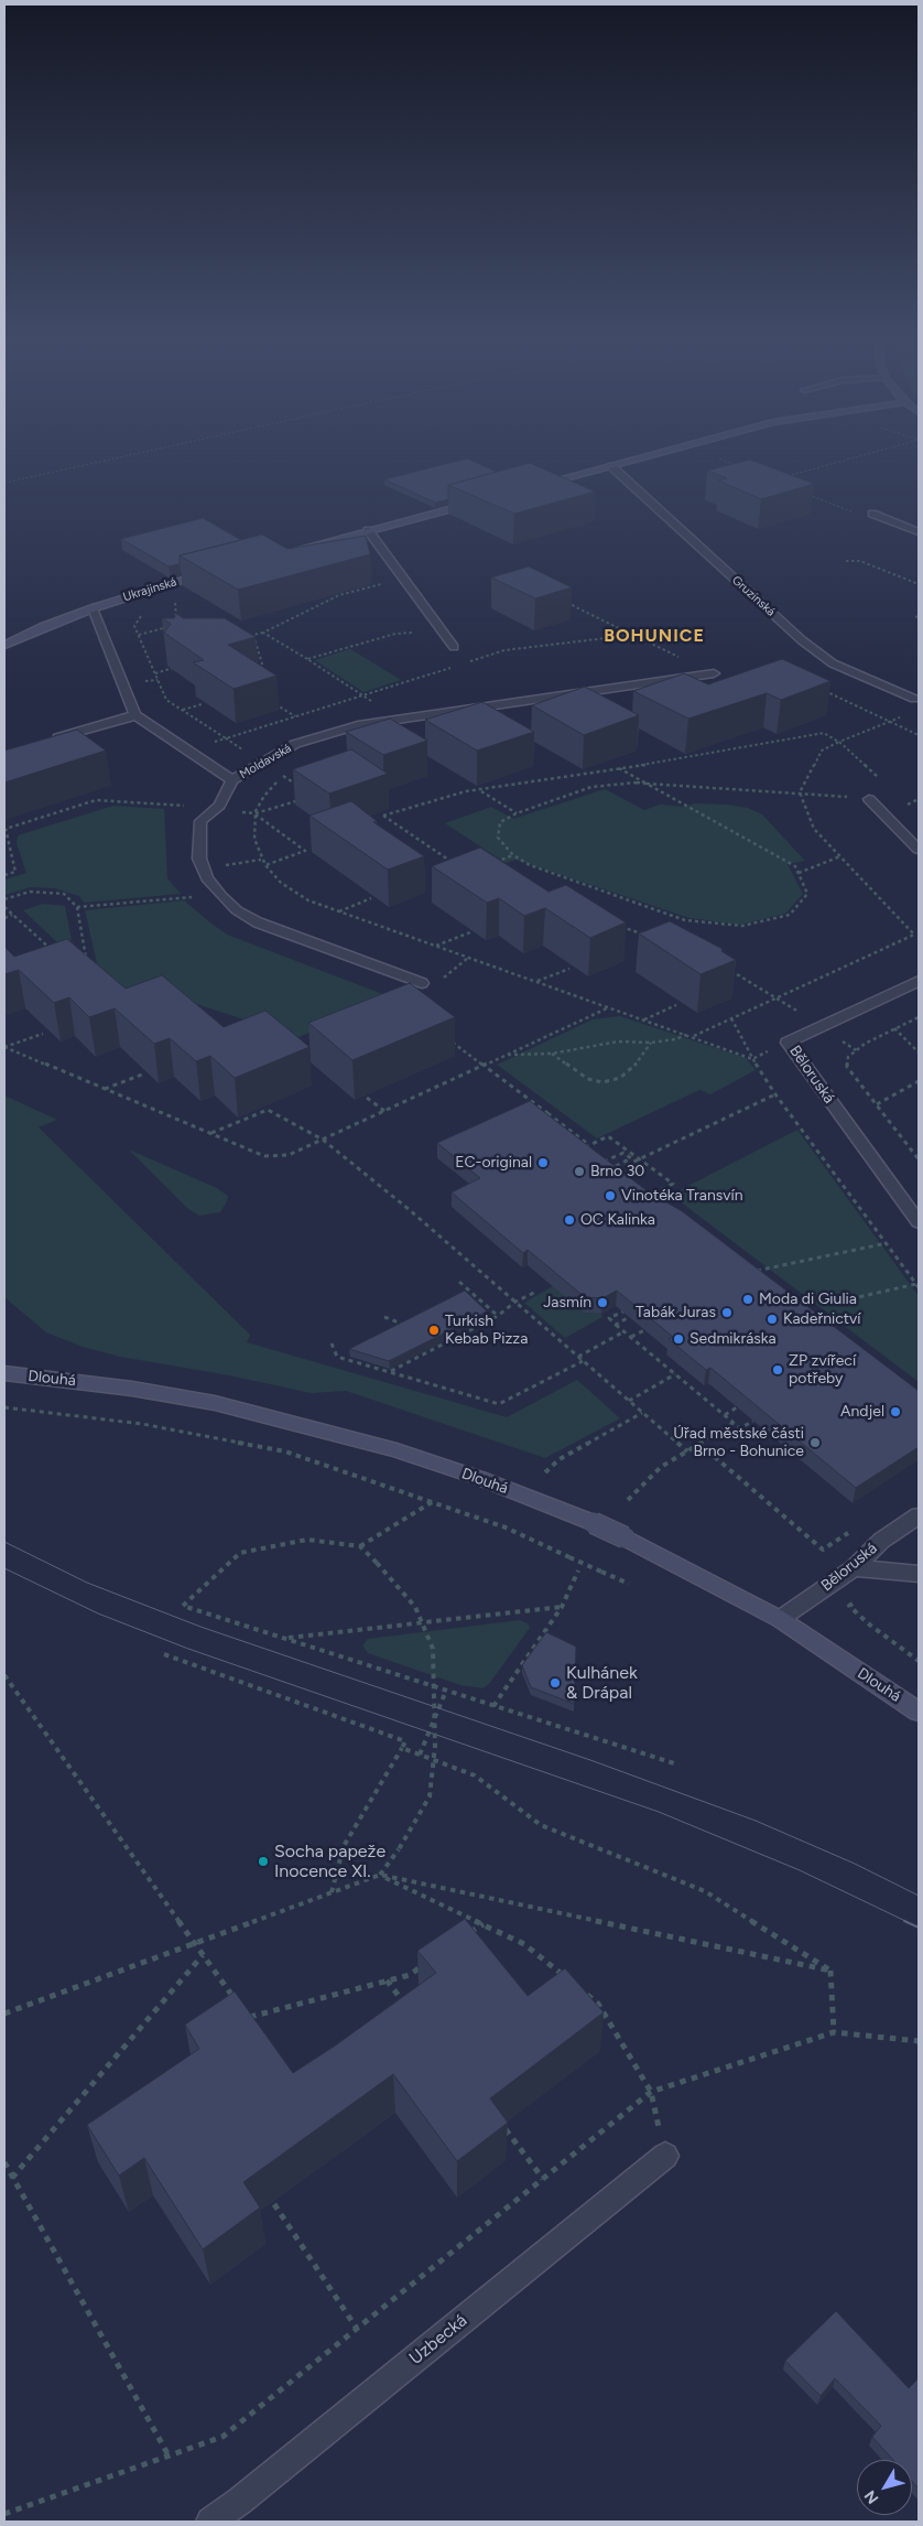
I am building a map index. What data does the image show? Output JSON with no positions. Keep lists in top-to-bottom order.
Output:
{
  "streets": {
    "street": [
      "Ukrajinská",
      "Gruzínská",
      "Moldavská",
      "Běloruská",
      "Dlouhá",
      "Uzbecká"
    ]
  },
  "crossings": [
    ["Běloruská", "Dlouhá"]
  ],
  "districts": ["BOHUNICE"],
  "places": [
    "EC-original",
    "Brno 30",
    "Vinotéka Transvín",
    "OC Kalinka",
    "Moda di Giulia",
    "Jasmín",
    "Tabák Juras",
    "Kadeřnictví",
    "Turkish Kebab Pizza",
    "Sedmikráska",
    "ZP zvířecí potřeby",
    "Andjel",
    "Úřad městské části Brno - Bohunice",
    "Kulhánek & Drápal",
    "Socha papeže Inocence XI."
  ],
  "north": "bottom left"
}
